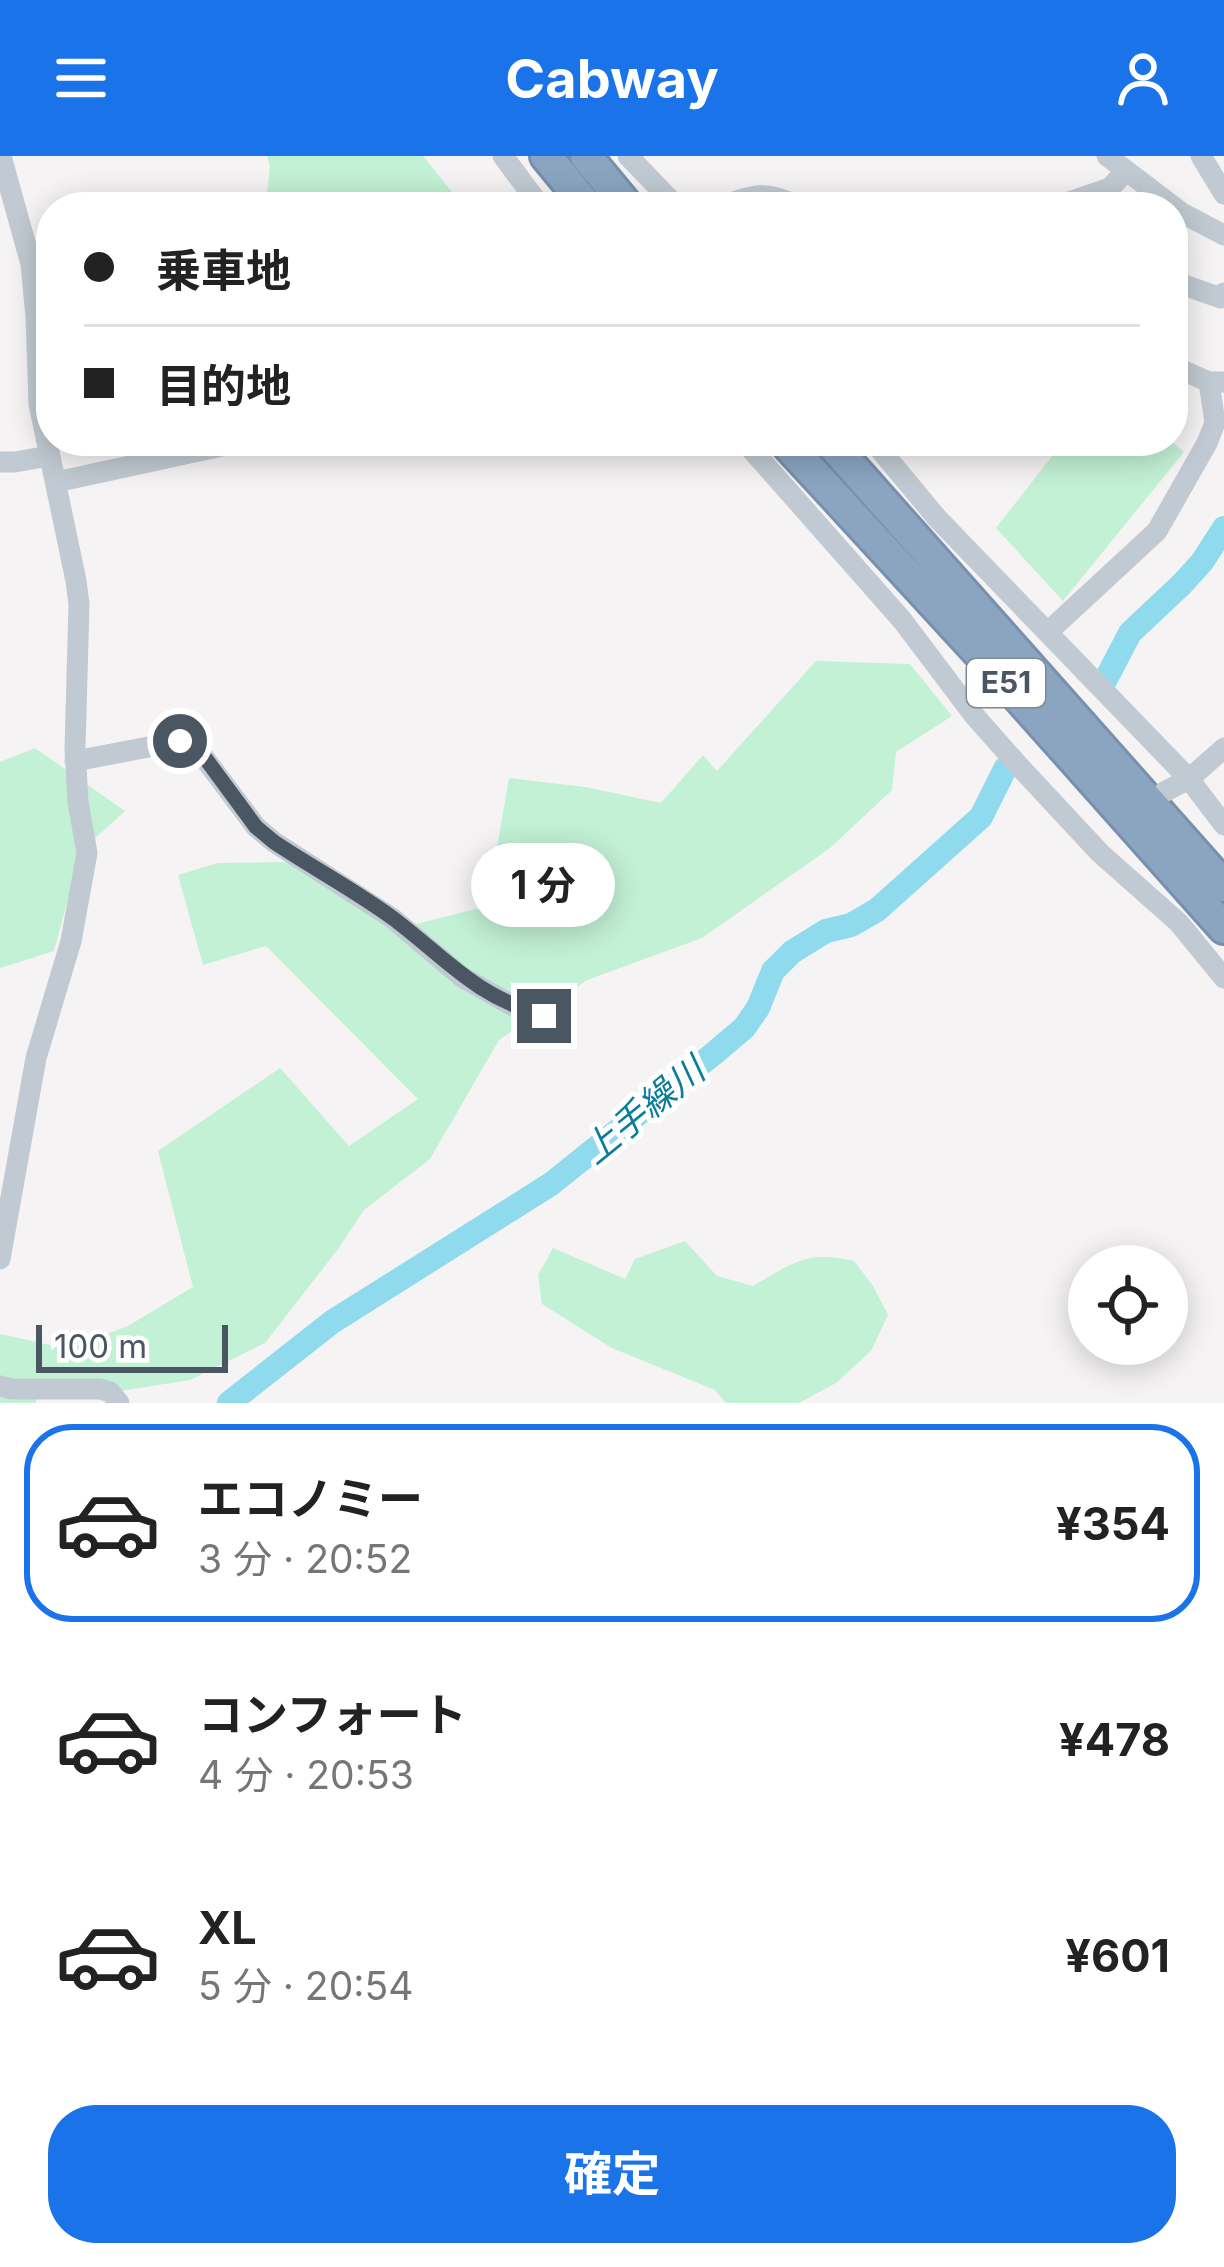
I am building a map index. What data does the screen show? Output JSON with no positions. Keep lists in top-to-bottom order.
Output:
{
  "streets": {
    "highway": ["E51"]
  },
  "water": ["上手繰川"],
  "scale_bar": "100 m",
  "page": {
    "header": "Cabway",
    "banner": ["乗車地", "目的地"],
    "bubble": "1 分",
    "scale": "100 m",
    "list": [
      {
        "name": "エコノミー",
        "note": "3 分 · 20:52",
        "value": "¥354"
      },
      {
        "name": "コンフォート",
        "note": "4 分 · 20:53",
        "value": "¥478"
      },
      {
        "name": "XL",
        "note": "5 分 · 20:54",
        "value": "¥601"
      }
    ],
    "buttons": "確定"
  }
}
